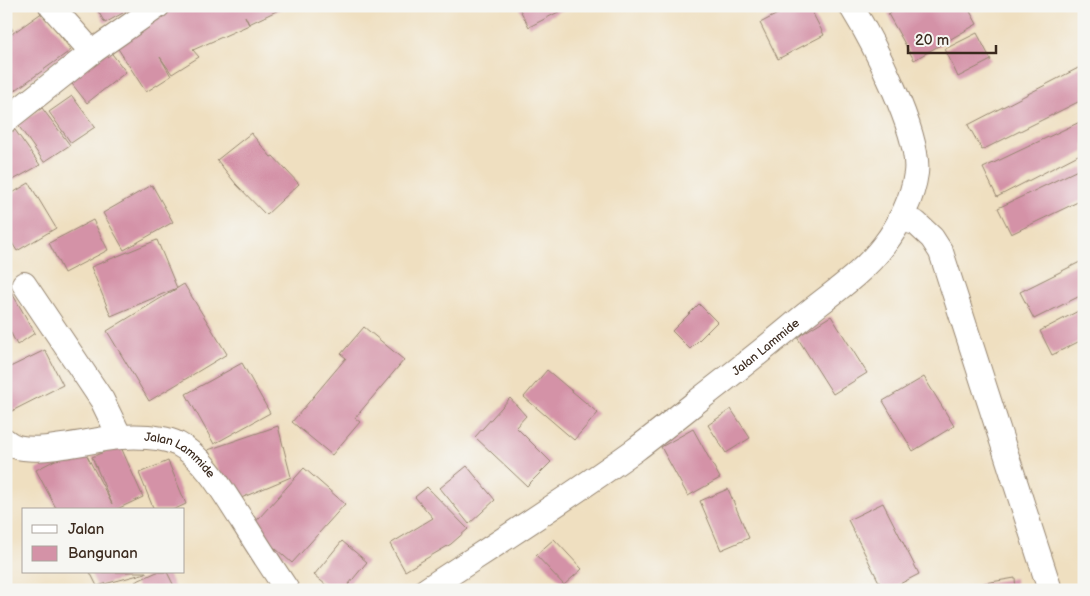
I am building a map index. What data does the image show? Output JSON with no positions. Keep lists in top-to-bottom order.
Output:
{
  "streets": {
    "street": ["Jalan Lammide"]
  },
  "legend": ["Jalan", "Bangunan"],
  "scale_bar": "20 m"
}
